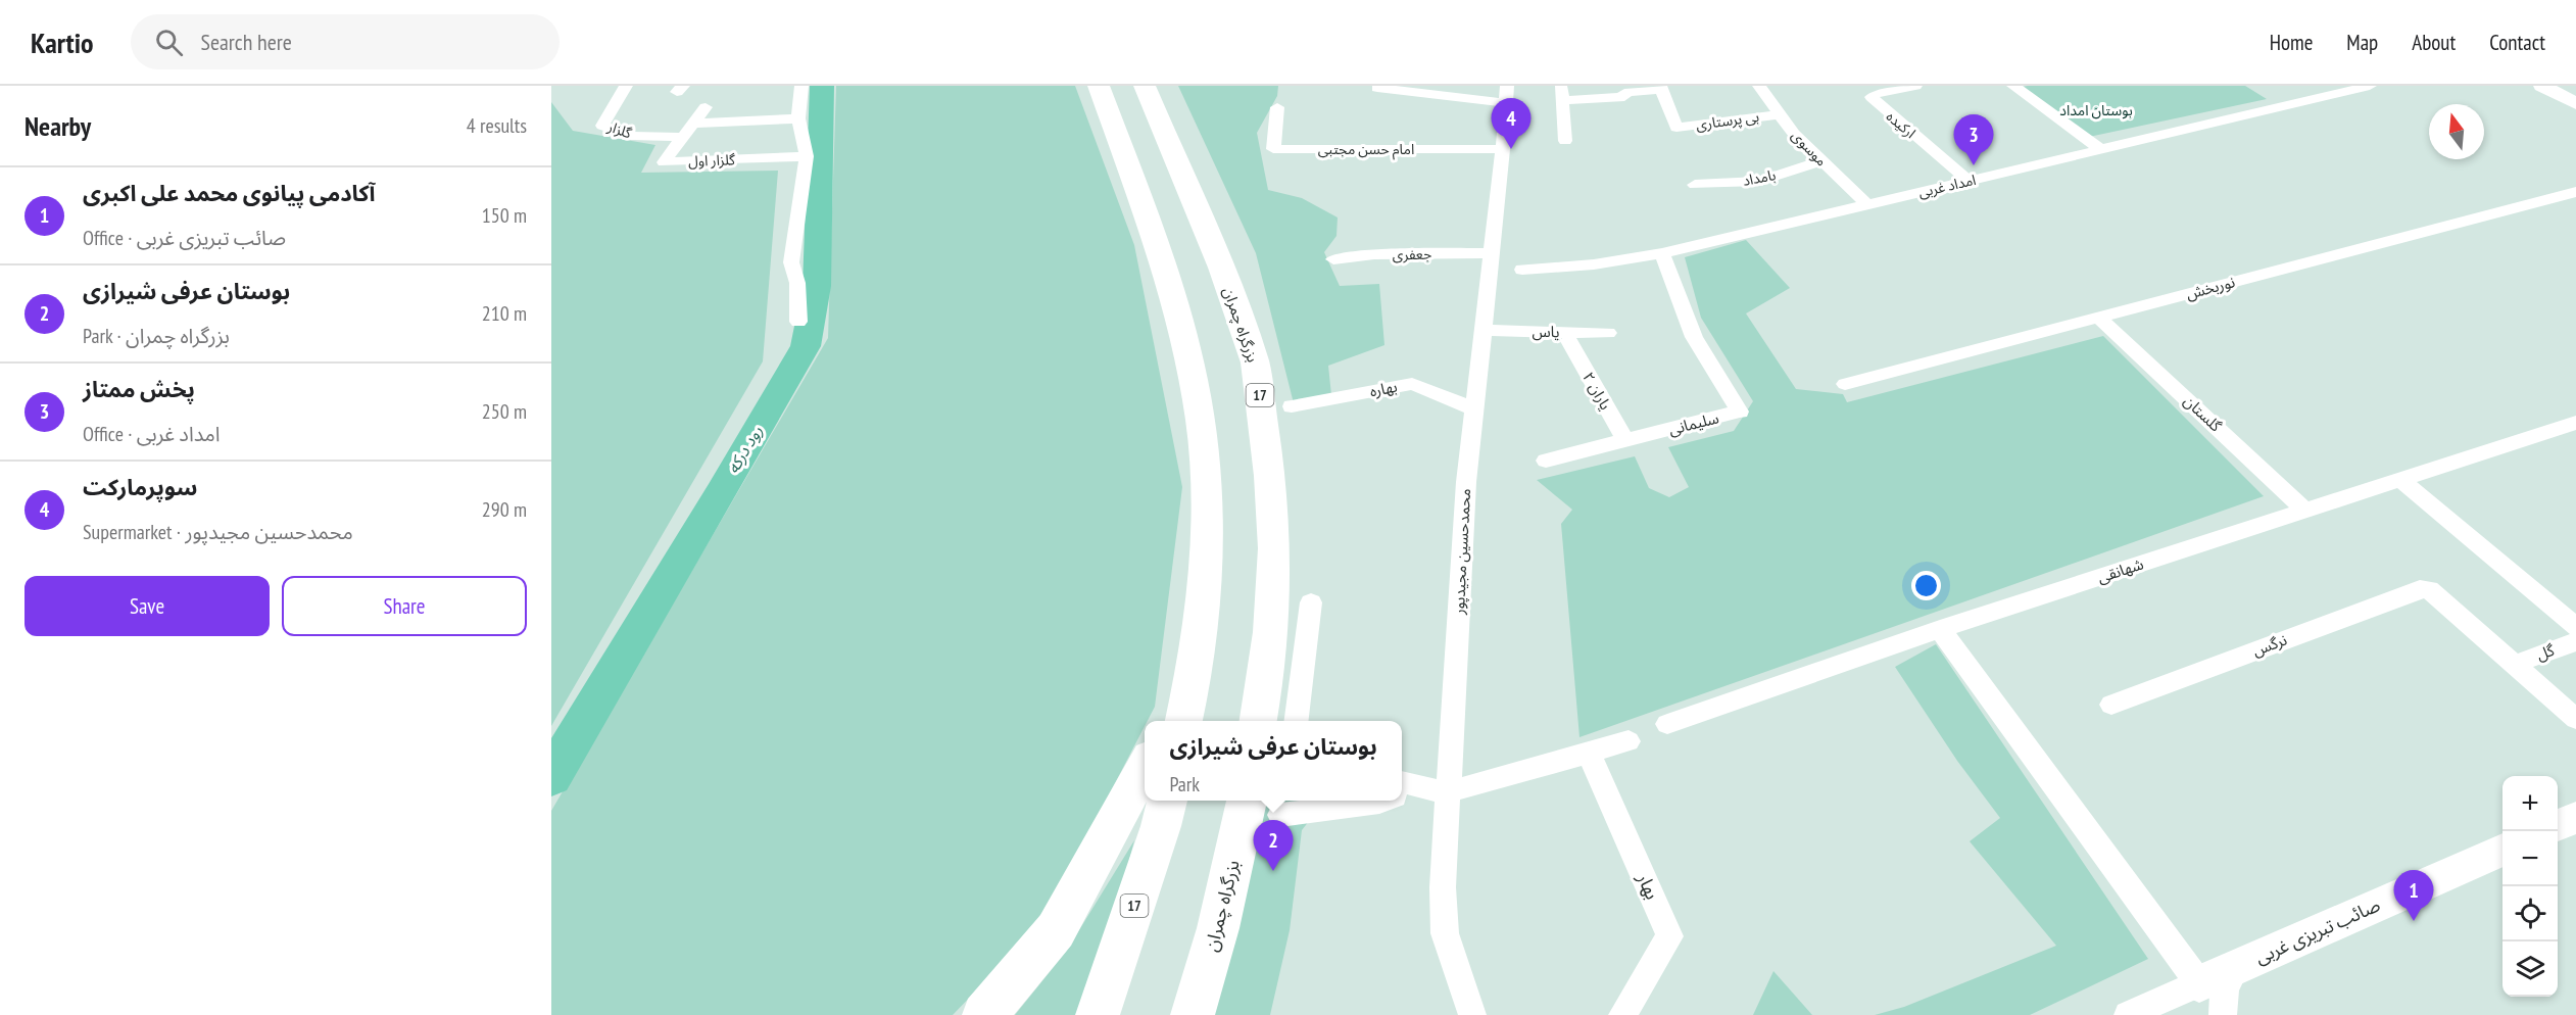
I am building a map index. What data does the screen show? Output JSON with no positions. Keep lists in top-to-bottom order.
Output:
{
  "streets": {
    "highway": ["بزرگراه چمران", "17"],
    "street": [
      "بی پرستاری",
      "ارکیده",
      "گلزار",
      "موسوی",
      "امام حسن مجتبی",
      "گلزار اول",
      "بامداد",
      "امداد غربی",
      "جعفری",
      "نوربخش",
      "یاس",
      "بهاره",
      "یاران ٢",
      "گلستان",
      "سلیمانی",
      "محمدحسین مجیدپور",
      "شهانقی",
      "نرگس",
      "گل",
      "بهار",
      "صائب تبریزی غربی"
    ]
  },
  "crossings": [
    ["بی پرستاری", "موسوی"],
    ["ارکیده", "امداد غربی"],
    ["گلزار", "گلزار اول"],
    ["موسوی", "بامداد"],
    ["موسوی", "امداد غربی"],
    ["امام حسن مجتبی", "محمدحسین مجیدپور"],
    ["امداد غربی", "سلیمانی"],
    ["جعفری", "محمدحسین مجیدپور"],
    ["نوربخش", "گلستان"],
    ["یاس", "محمدحسین مجیدپور"],
    ["بهاره", "محمدحسین مجیدپور"],
    ["یاران ٢", "سلیمانی"],
    ["گلستان", "شهانقی"],
    ["نرگس", "گل"]
  ],
  "water": ["رود درکه"],
  "parks": ["بوستان امداد"],
  "north": "top",
  "page": {
    "header": "Kartio",
    "search": "Search here",
    "nav": [
      "Home",
      "Map",
      "About",
      "Contact"
    ],
    "heading": ["Nearby", "4 results"],
    "pins": [
      "4",
      "3",
      "2",
      "1"
    ],
    "list": [
      {
        "mark": "1",
        "name": "آکادمی پیانوی محمد علی‌ اکبری",
        "note": "Office · صائب تبریزی غربی",
        "value": "150 m"
      },
      {
        "mark": "2",
        "name": "بوستان عرفی شیرازی",
        "note": "Park · بزرگراه چمران",
        "value": "210 m"
      },
      {
        "mark": "3",
        "name": "پخش ممتاز",
        "note": "Office · امداد غربی",
        "value": "250 m"
      },
      {
        "mark": "4",
        "name": "سوپرمارکت",
        "note": "Supermarket · محمدحسین مجیدپور",
        "value": "290 m"
      }
    ],
    "buttons": ["Save", "Share"],
    "popup": ["بوستان عرفی شیرازی", "Park"],
    "map_buttons": ["+", "−"]
  }
}
